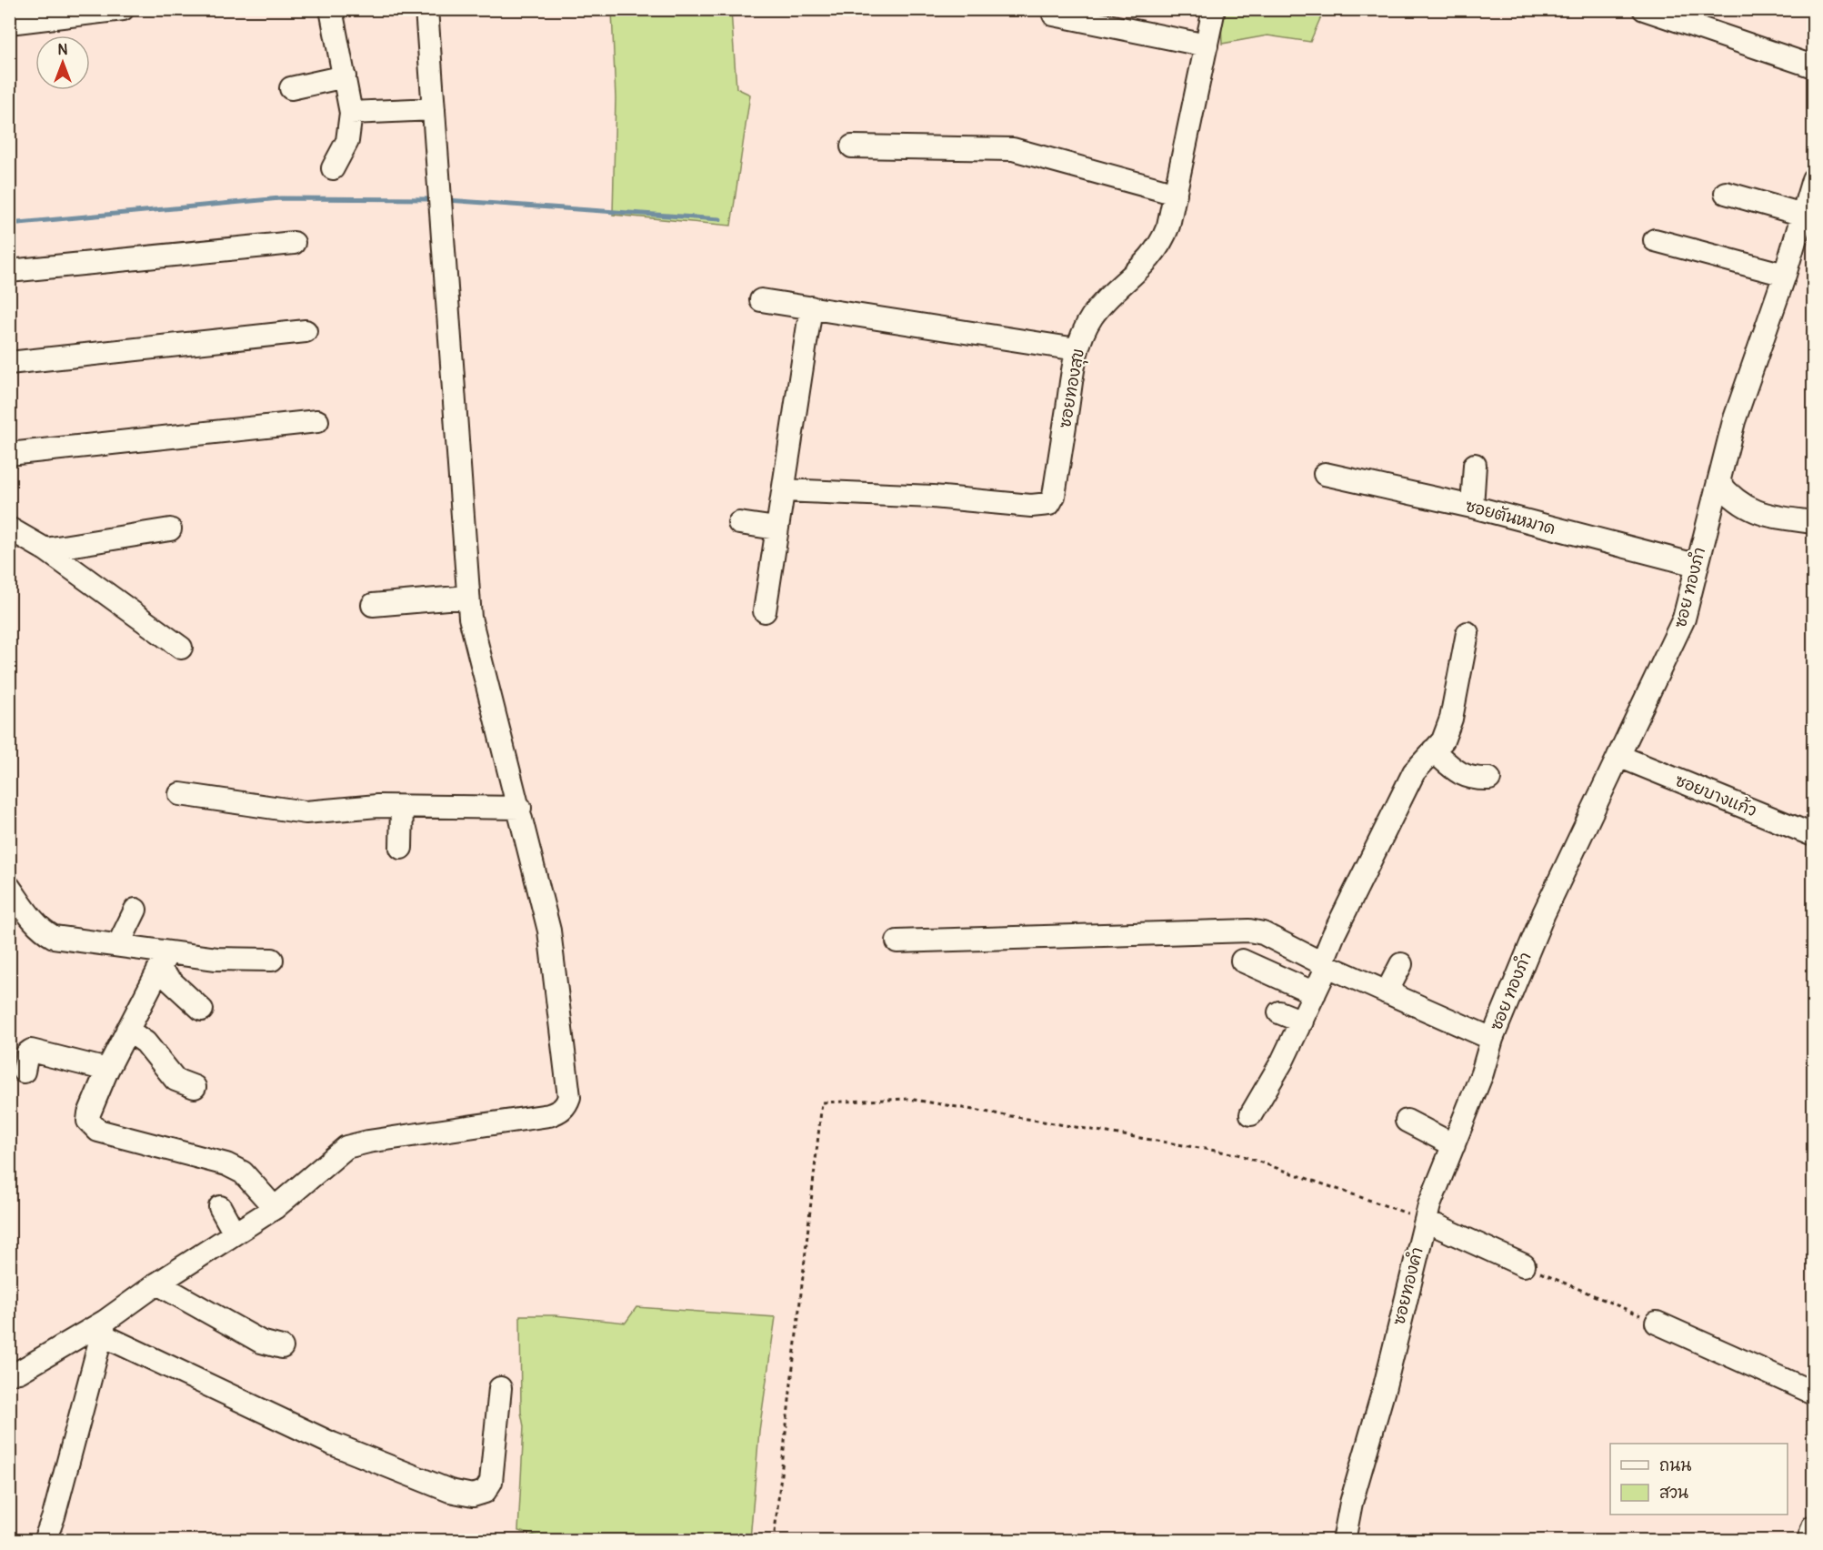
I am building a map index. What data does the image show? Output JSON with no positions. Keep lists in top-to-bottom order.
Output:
{
  "streets": {
    "street": [
      "ซอยทองสุข",
      "ซอยตันหมาด",
      "ซอย ทองภํา",
      "ซอยบางแก้ว",
      "ซอยทองคำ"
    ]
  },
  "crossings": [
    ["ซอยตันหมาด", "ซอย ทองภํา"],
    ["ซอย ทองภํา", "ซอยบางแก้ว"],
    ["ซอย ทองภํา", "ซอยทองคำ"]
  ],
  "legend": ["ถนน", "สวน"],
  "north": "top"
}
